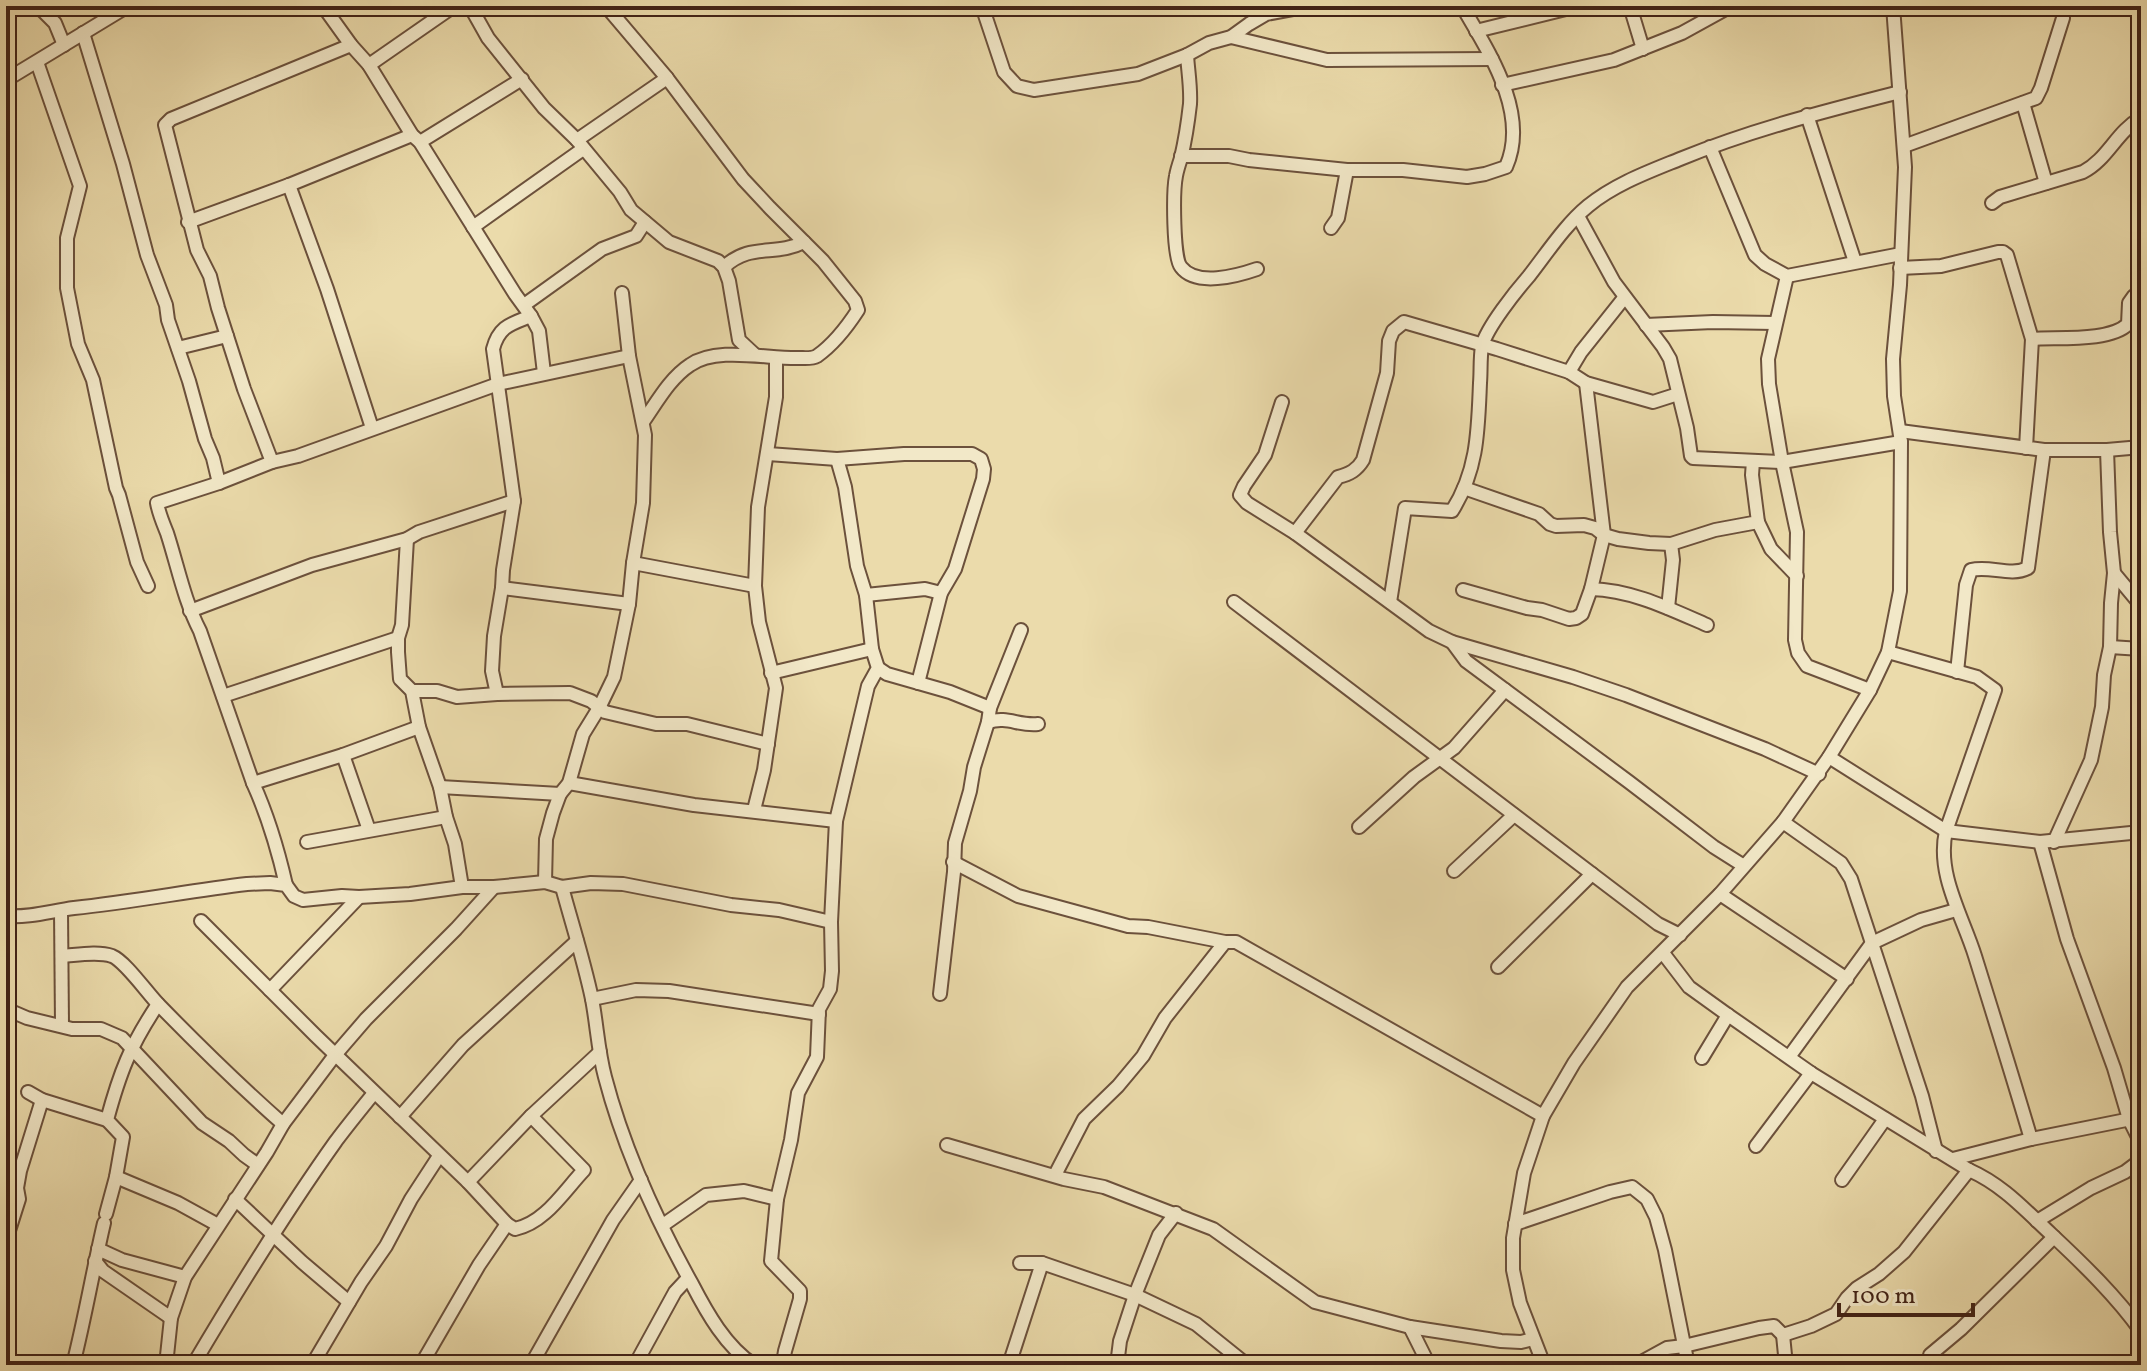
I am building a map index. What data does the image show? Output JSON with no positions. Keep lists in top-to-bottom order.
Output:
{
  "scale_bar": "100 m"
}
